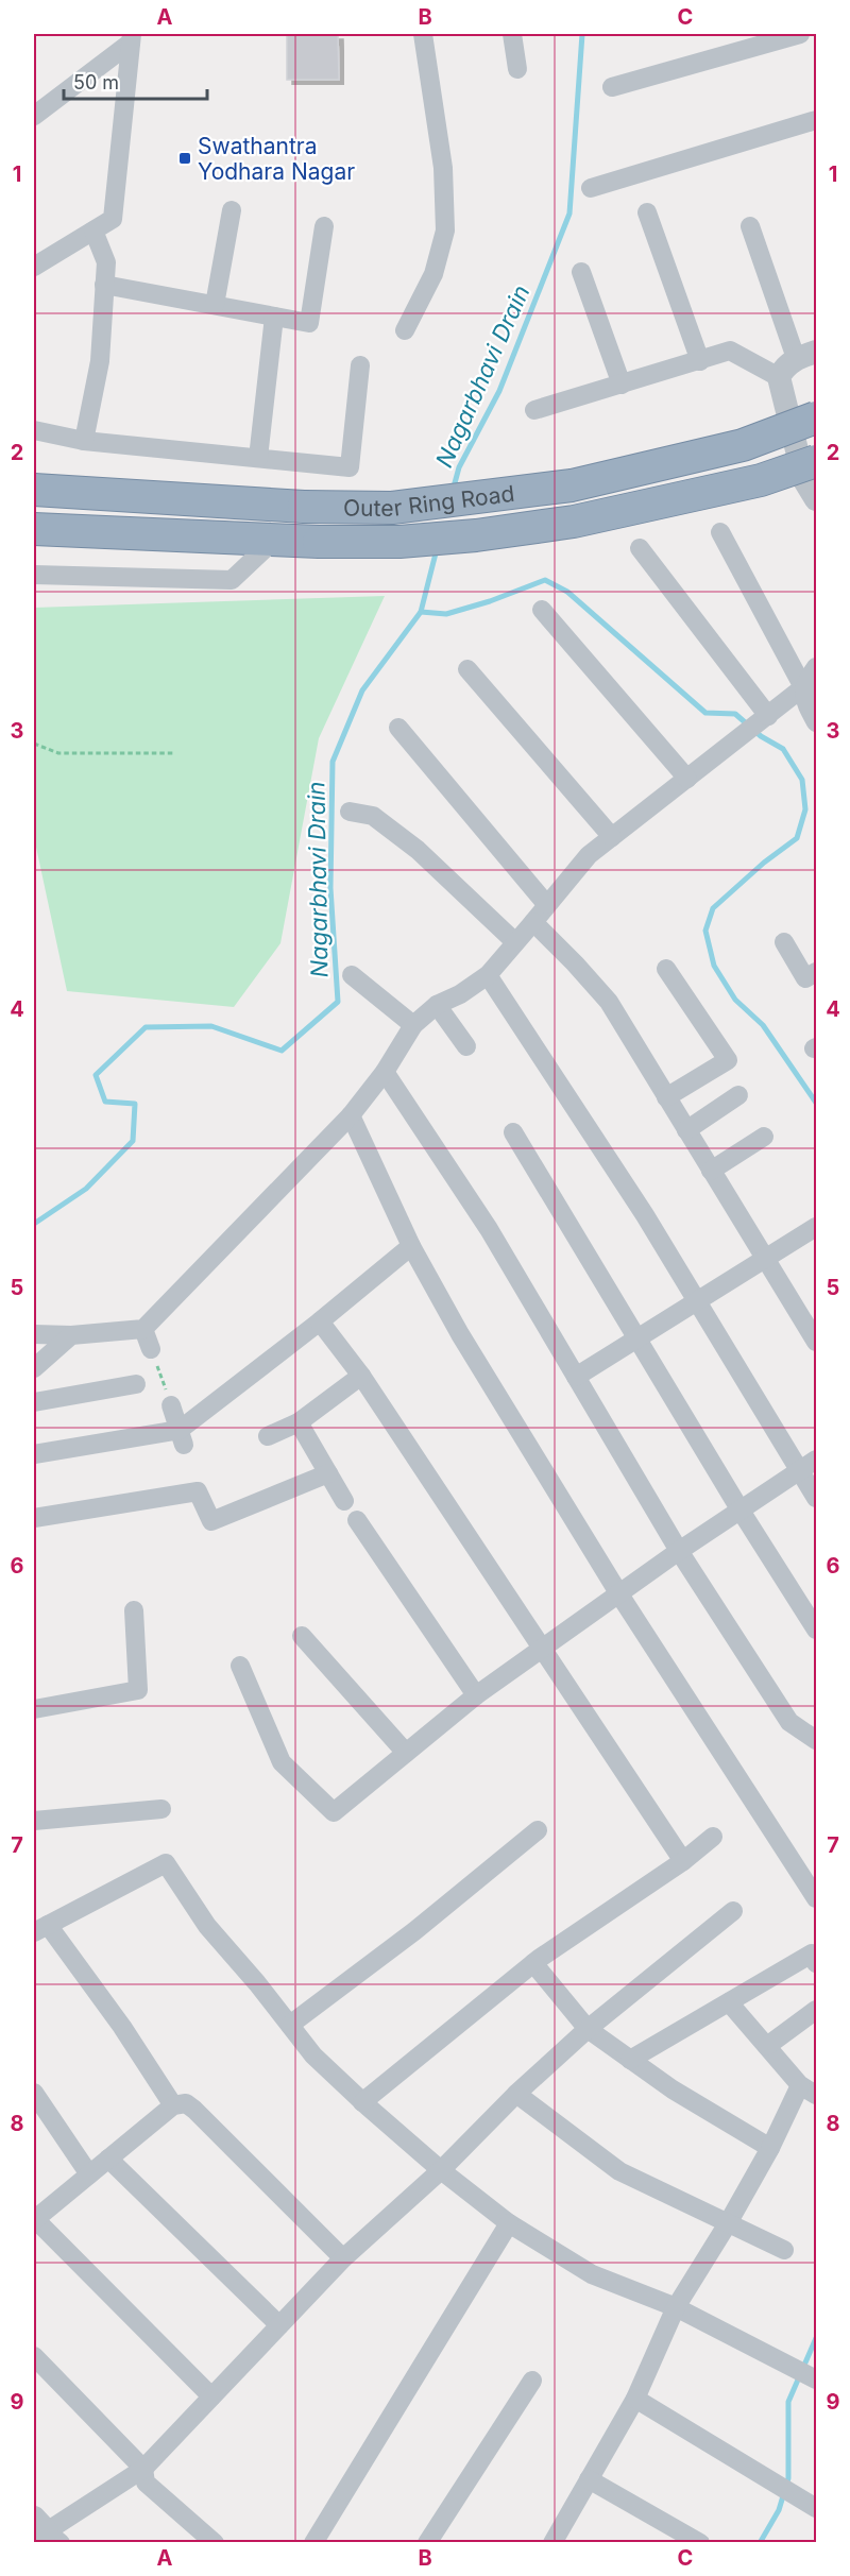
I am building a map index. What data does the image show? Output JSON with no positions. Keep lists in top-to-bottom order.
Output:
{
  "streets": {
    "highway": ["Outer Ring Road"]
  },
  "water": ["Nagarbhavi Drain"],
  "places": {
    "transit": ["Swathantra Yodhara Nagar"]
  },
  "scale_bar": "50 m",
  "grid": {
    "columns": ["A", "B", "C"],
    "rows": [
      "1",
      "2",
      "3",
      "4",
      "5",
      "6",
      "7",
      "8",
      "9"
    ]
  }
}
